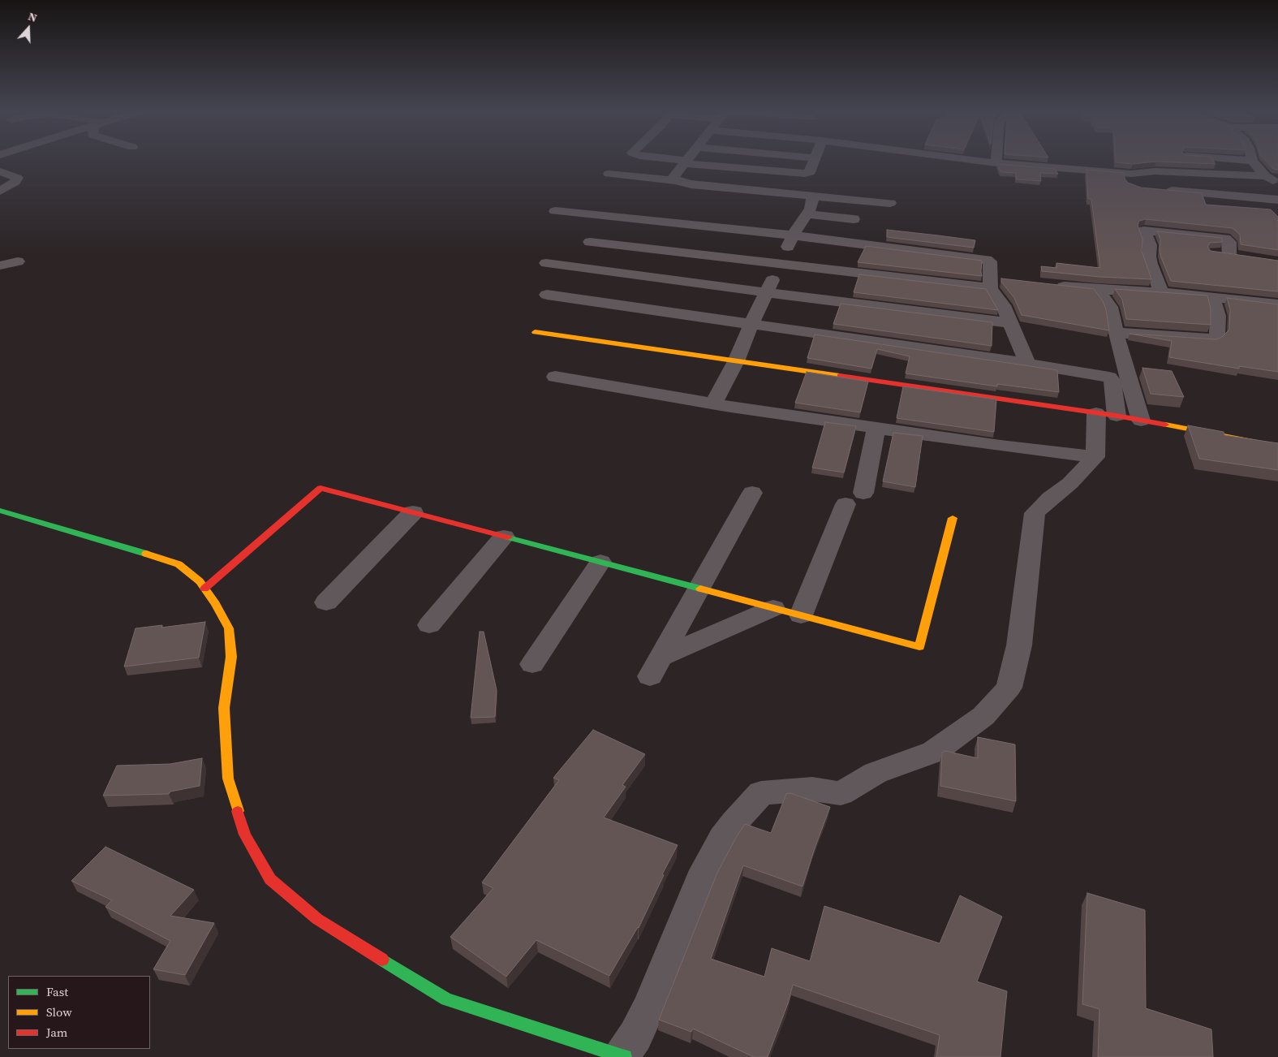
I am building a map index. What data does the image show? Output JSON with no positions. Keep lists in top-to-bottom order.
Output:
{
  "legend": ["Fast", "Slow", "Jam"],
  "north": "top"
}
